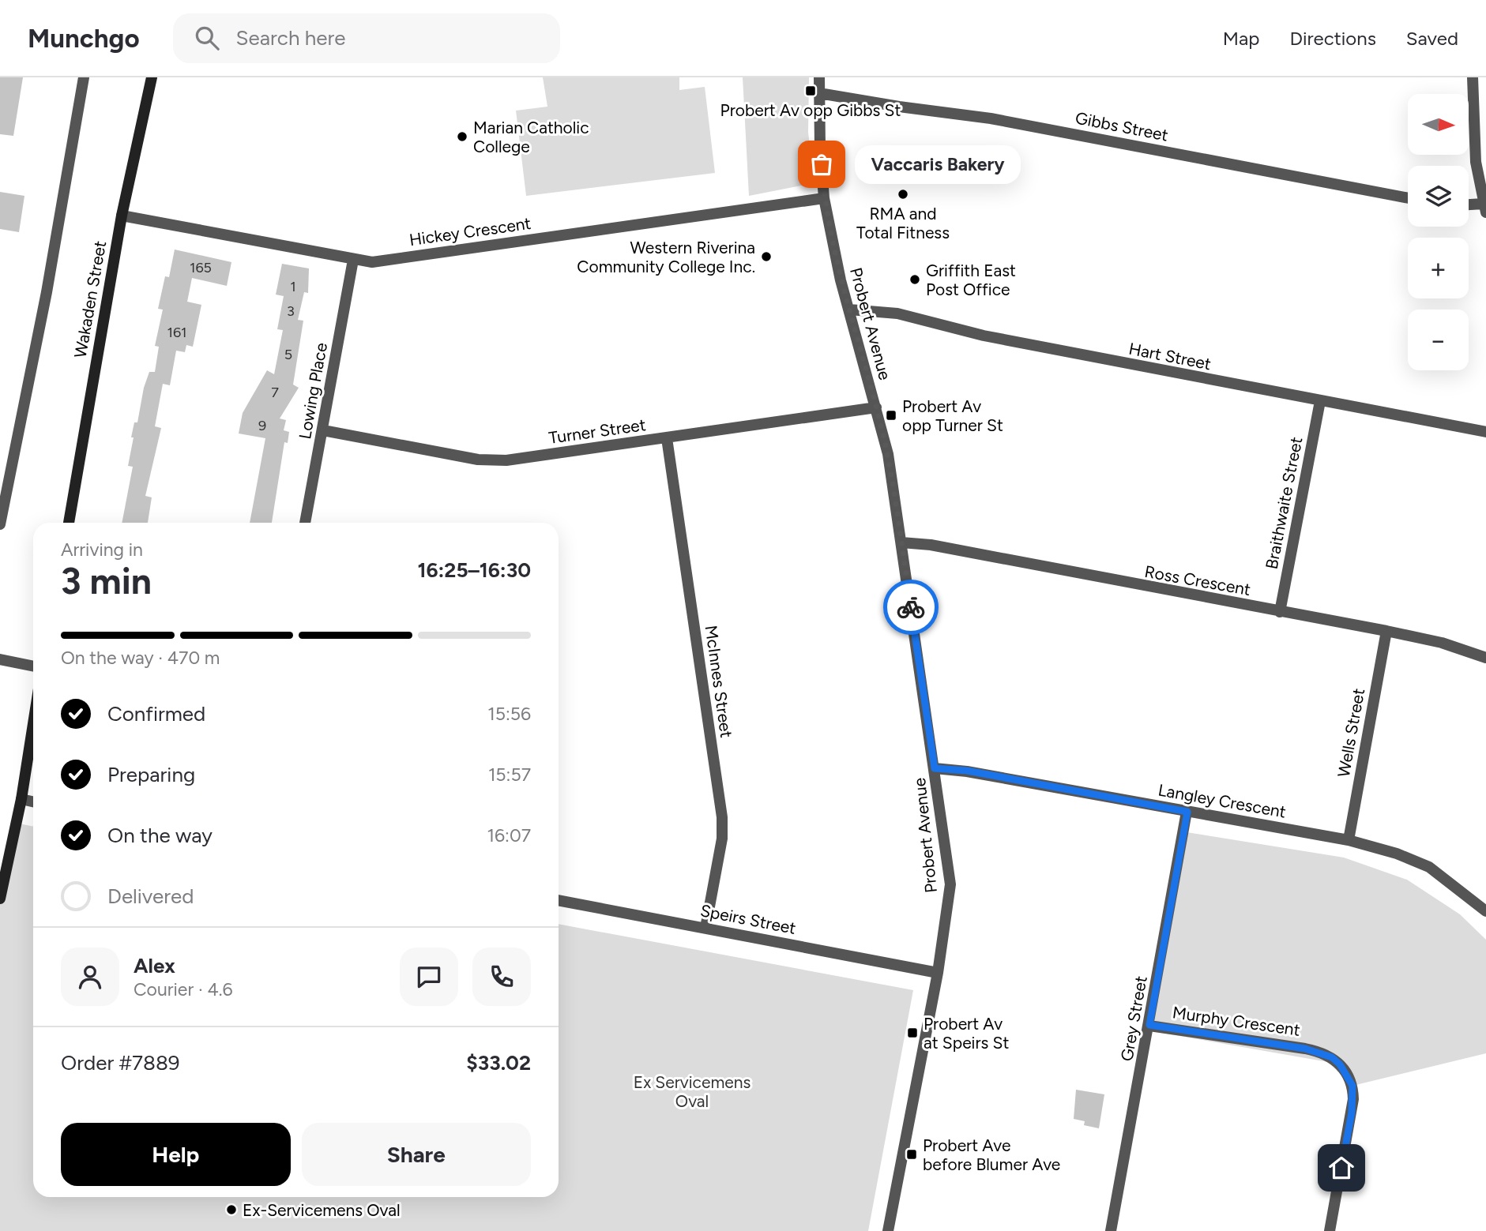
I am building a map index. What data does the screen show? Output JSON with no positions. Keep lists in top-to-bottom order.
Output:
{
  "streets": {
    "main road": ["Wakaden Street"],
    "street": [
      "Gibbs Street",
      "Hickey Crescent",
      "Probert Avenue",
      "Hart Street",
      "Lowing Place",
      "Turner Street",
      "Braithwaite Street",
      "Ross Crescent",
      "McInnes Street",
      "Wells Street",
      "Langley Crescent",
      "Speirs Street",
      "Grey Street",
      "Murphy Crescent"
    ]
  },
  "crossings": [
    ["Gibbs Street", "Probert Avenue"],
    ["Hickey Crescent", "Wakaden Street"],
    ["Hickey Crescent", "Probert Avenue"],
    ["Hickey Crescent", "Lowing Place"],
    ["Probert Avenue", "Hart Street"],
    ["Probert Avenue", "Turner Street"],
    ["Probert Avenue", "Ross Crescent"],
    ["Probert Avenue", "Langley Crescent"],
    ["Probert Avenue", "Speirs Street"],
    ["Hart Street", "Braithwaite Street"],
    ["Lowing Place", "Turner Street"],
    ["Turner Street", "McInnes Street"],
    ["Braithwaite Street", "Ross Crescent"],
    ["Ross Crescent", "Wells Street"],
    ["McInnes Street", "Speirs Street"],
    ["Wells Street", "Langley Crescent"],
    ["Langley Crescent", "Grey Street"],
    ["Grey Street", "Murphy Crescent"]
  ],
  "parks": ["Ex Servicemens Oval"],
  "places": {
    "transit": [
      "Probert Av opp Gibbs St",
      "Probert Av opp Turner St",
      "Probert Av at Speirs St",
      "Probert Ave before Blumer Ave"
    ],
    "other": [
      "Marian Catholic College",
      "Vaccaris Bakery",
      "RMA and Total Fitness",
      "Western Riverina Community College Inc.",
      "Griffith East Post Office",
      "Ex-Servicemens Oval"
    ]
  },
  "house_numbers": [
    "165",
    "1",
    "3",
    "161",
    "5",
    "7",
    "9"
  ],
  "north": "right",
  "page": {
    "header": "Munchgo",
    "search": "Search here",
    "nav": ["Map", "Directions", "Saved"],
    "map_buttons": ["+", "−"],
    "bubble": "Vaccaris Bakery",
    "heading": ["3 min", "Arriving in", "16:25–16:30"],
    "panel": [
      "Alex",
      "Courier · 4.6",
      "Order #7889",
      "$33.02"
    ],
    "bar": "On the way · 470 m",
    "list": [
      ["Confirmed", "15:56"],
      ["Preparing", "15:57"],
      ["On the way", "16:07"],
      "Delivered"
    ],
    "buttons": ["Help", "Share"]
  }
}
